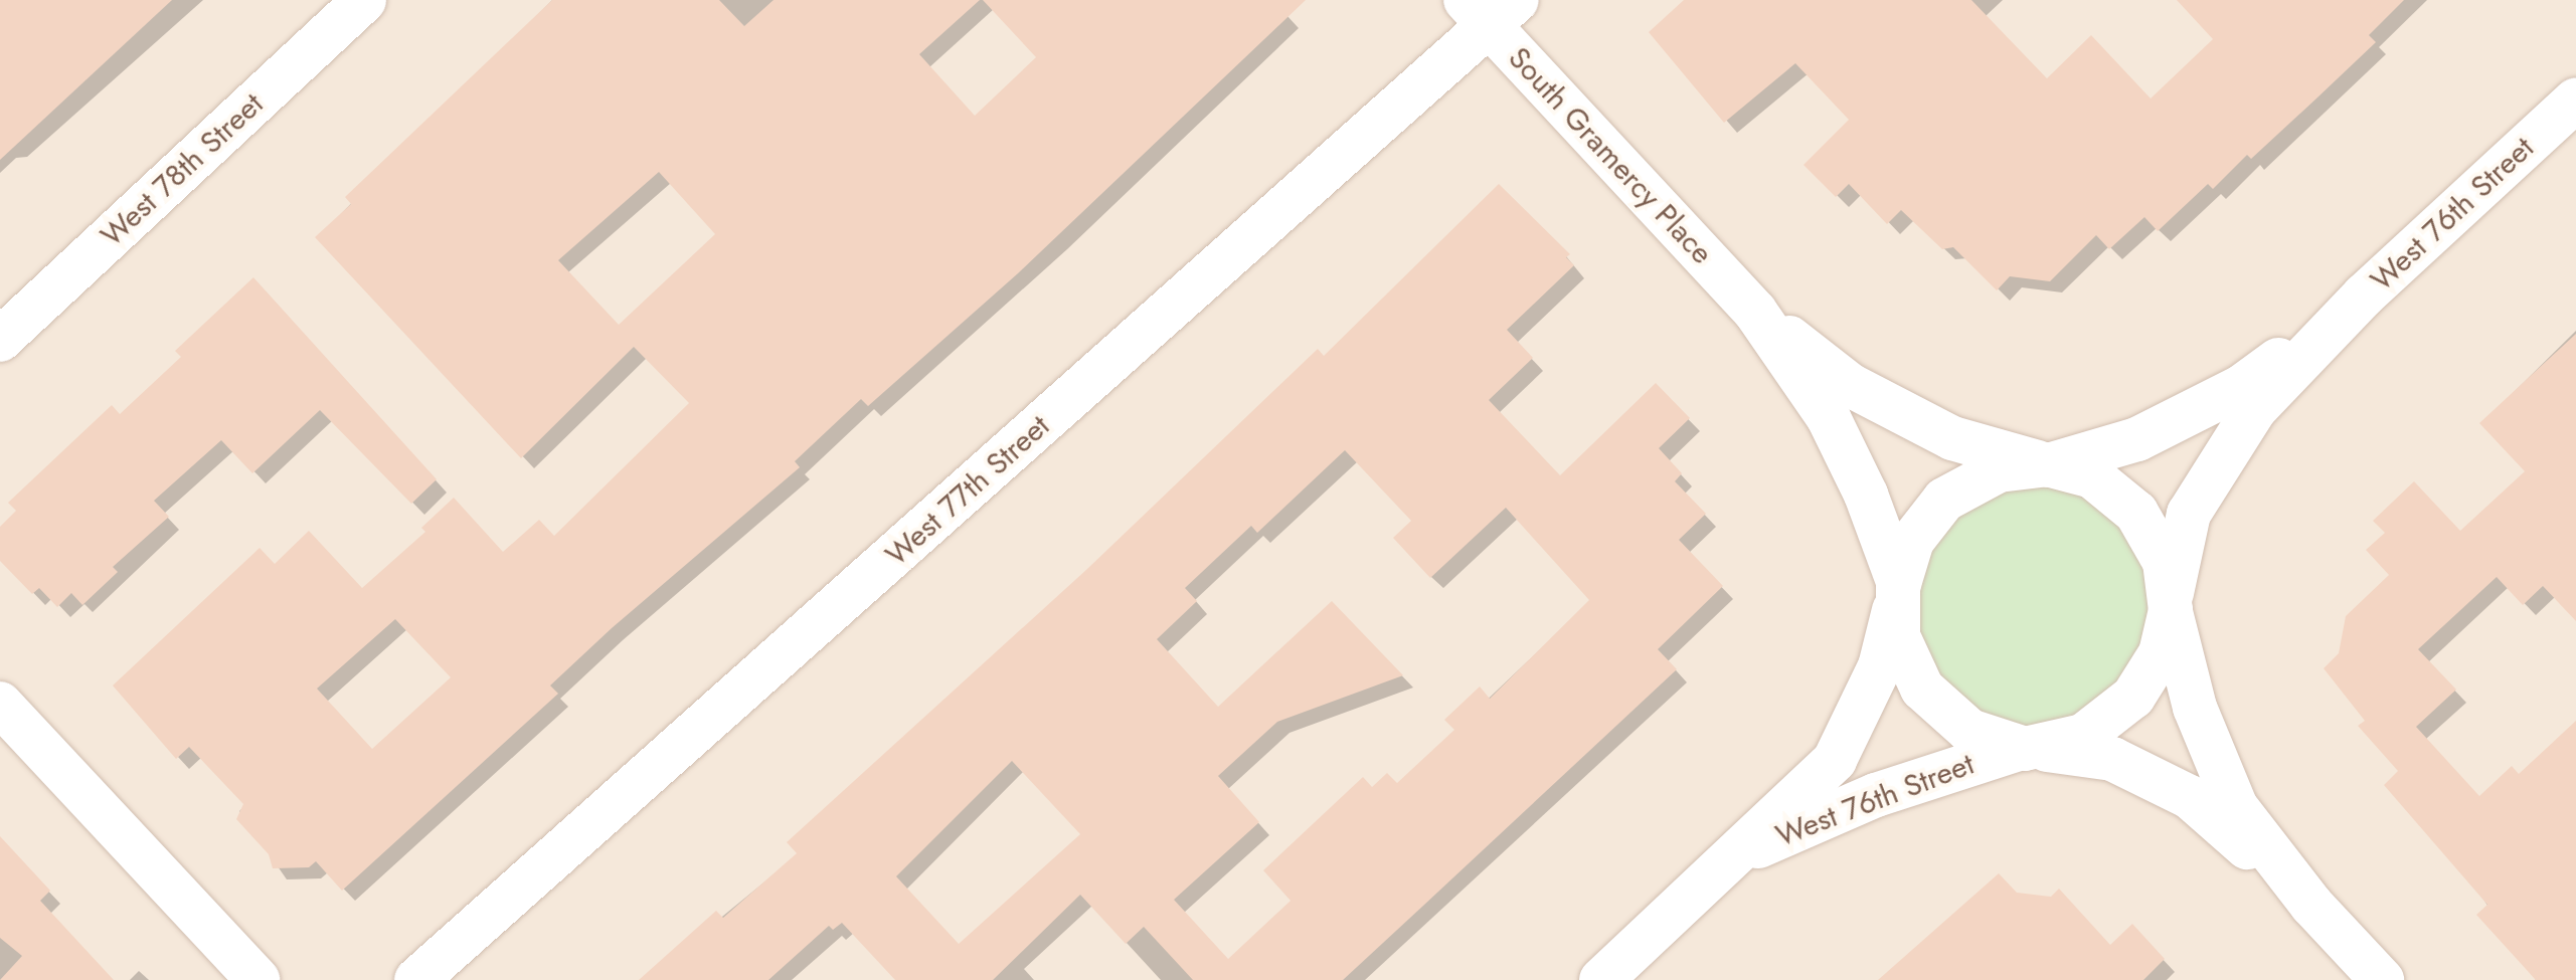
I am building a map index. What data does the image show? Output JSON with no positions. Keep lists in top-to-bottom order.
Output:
{
  "streets": {
    "street": [
      "South Gramercy Place",
      "West 78th Street",
      "West 76th Street",
      "West 77th Street"
    ]
  },
  "crossings": [
    ["South Gramercy Place", "West 76th Street"],
    ["South Gramercy Place", "West 77th Street"]
  ]
}
